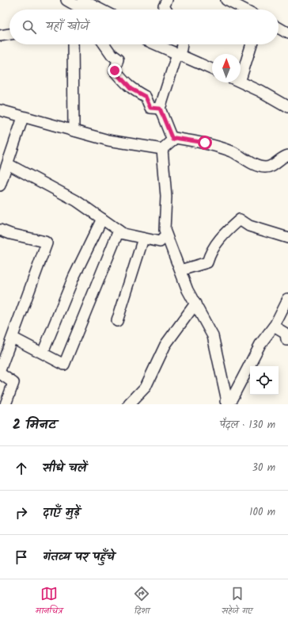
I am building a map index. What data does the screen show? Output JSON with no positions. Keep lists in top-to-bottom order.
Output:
{
  "north": "top",
  "page": {
    "search": "यहाँ खोजें",
    "heading": ["2 मिनट", "पैदल · 130 m"],
    "list": [
      ["सीधे चलें", "30 m"],
      ["दाएँ मुड़ें", "100 m"],
      "गंतव्य पर पहुँचे"
    ],
    "nav": ["मानचित्र", "दिशा", "सहेजे गए"]
  }
}
